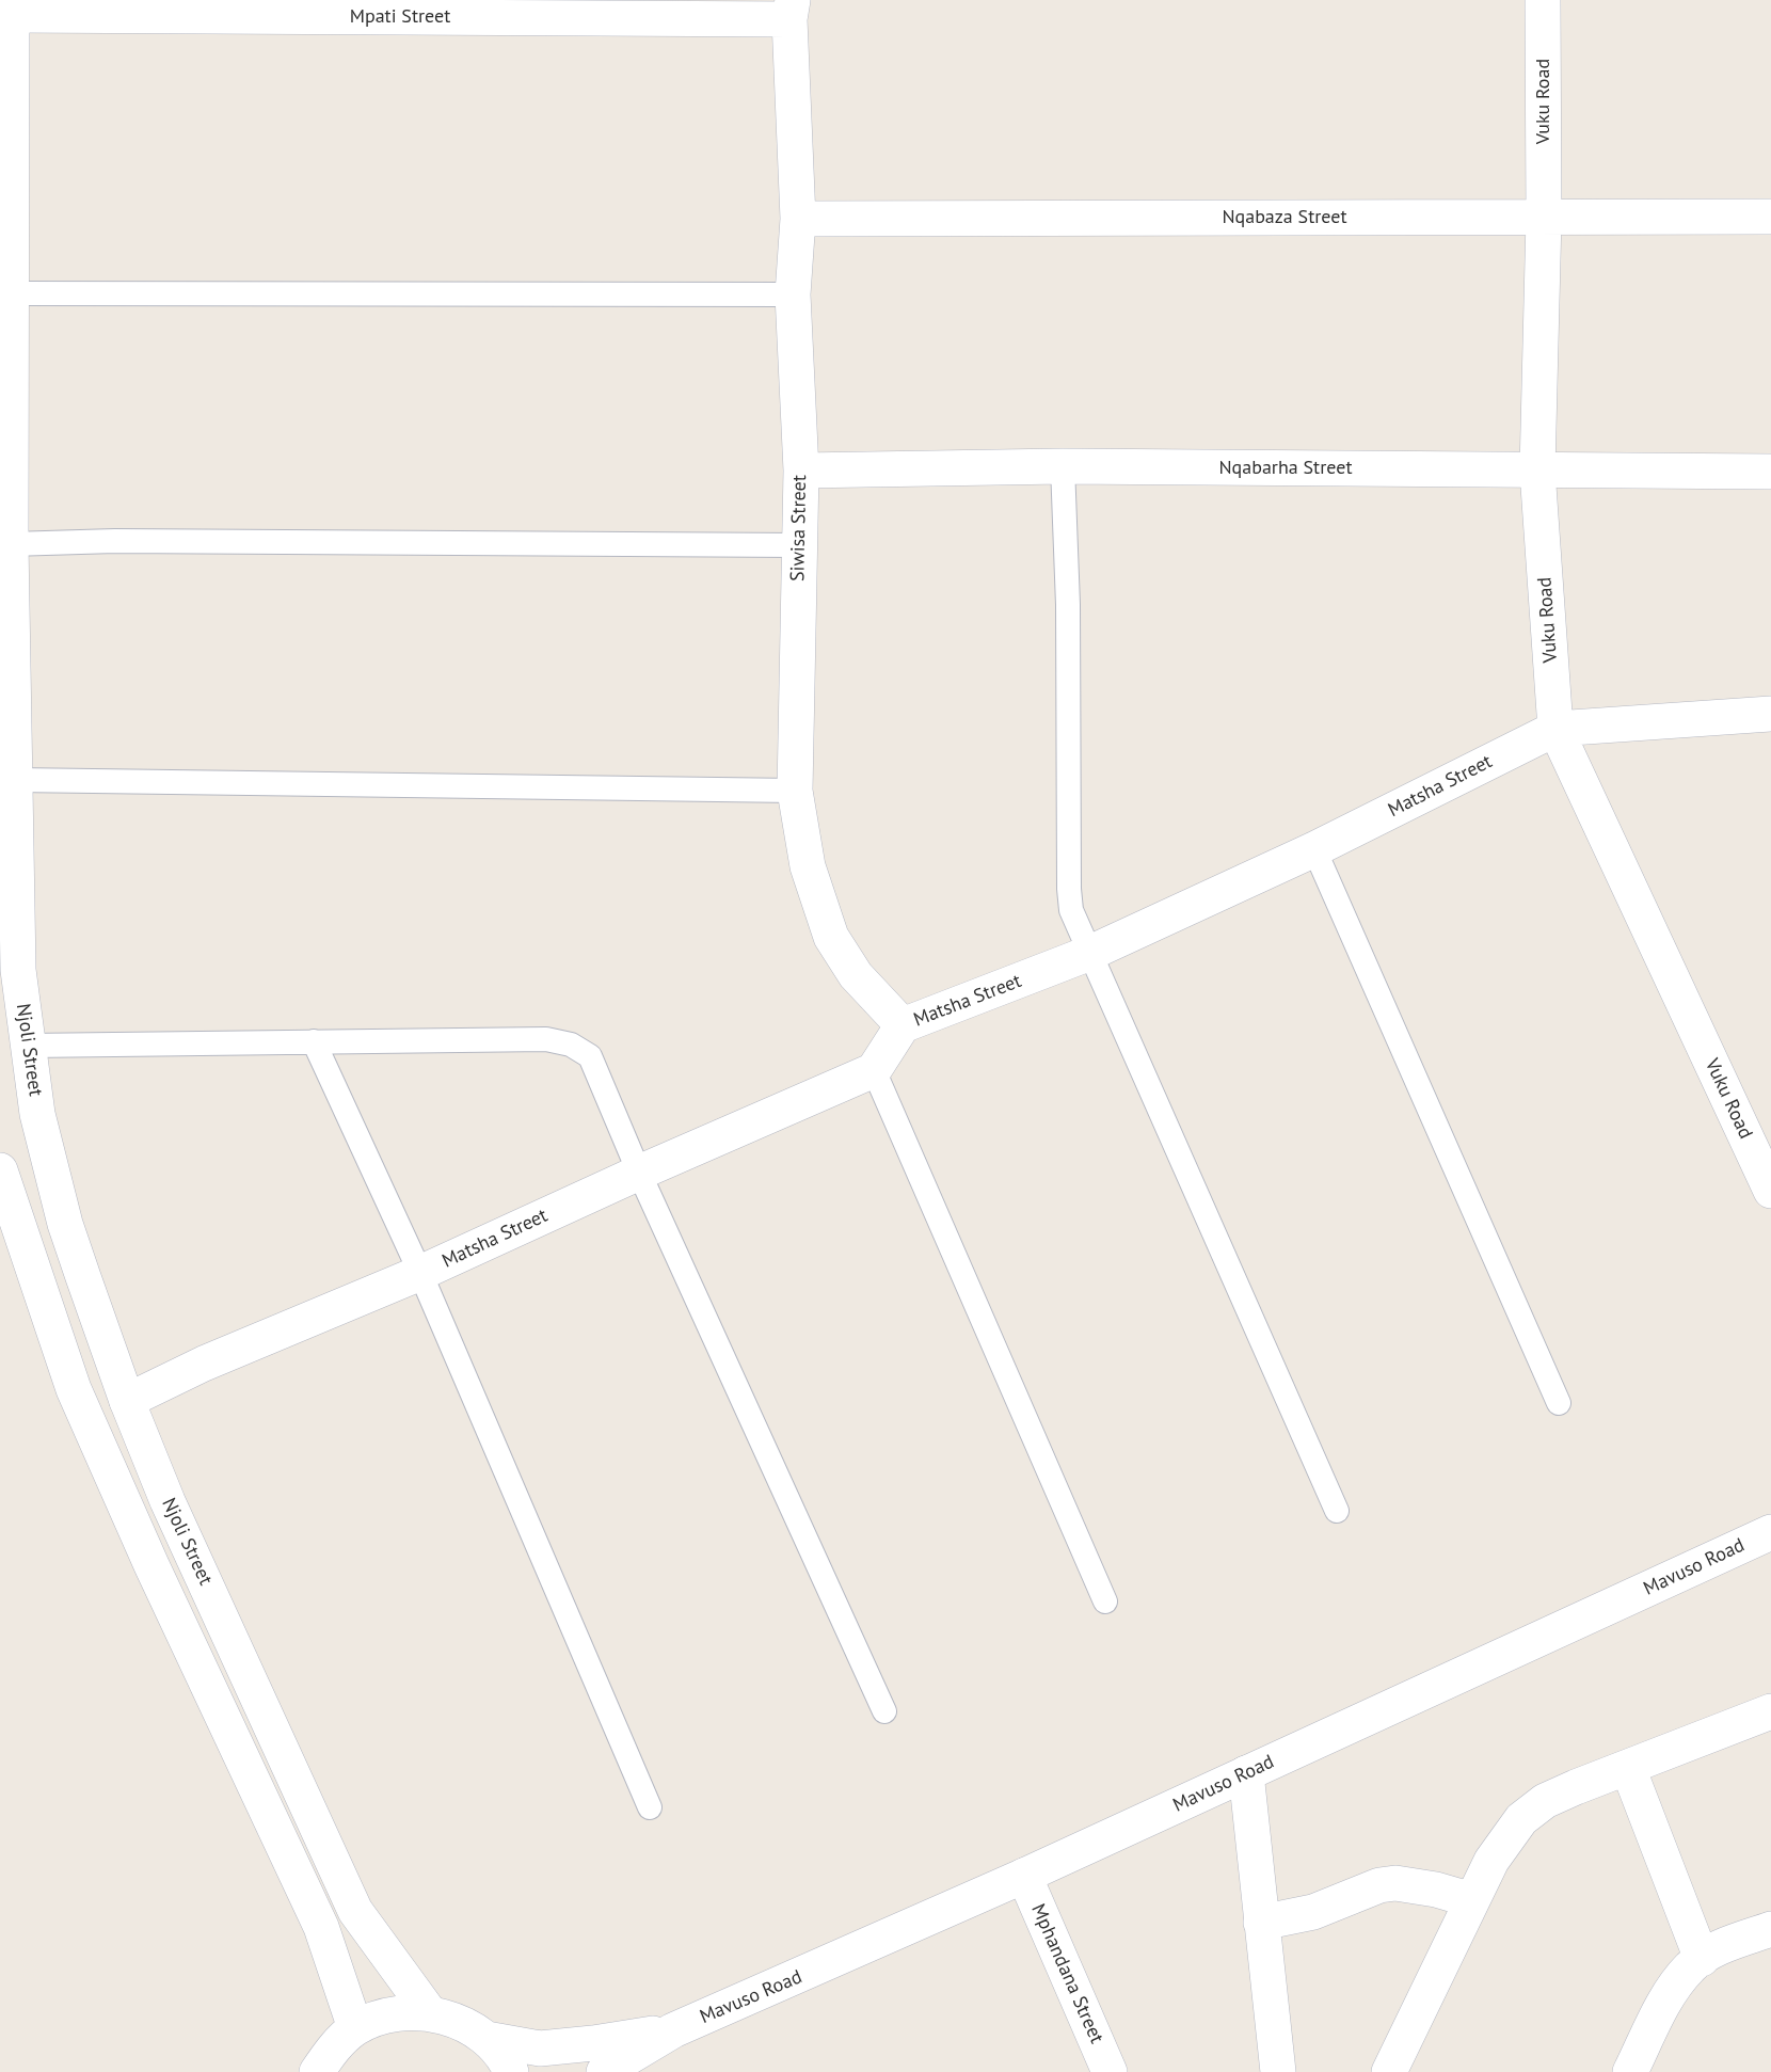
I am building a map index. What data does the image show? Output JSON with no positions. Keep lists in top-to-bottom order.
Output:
{
  "streets": {
    "street": [
      "Mpati Street",
      "Vuku Road",
      "Nqabaza Street",
      "Nqabarha Street",
      "Siwisa Street",
      "Matsha Street",
      "Njoli Street",
      "Mavuso Road",
      "Mphandana Street"
    ]
  },
  "crossings": [
    ["Mpati Street", "Siwisa Street"],
    ["Mpati Street", "Njoli Street"],
    ["Vuku Road", "Nqabaza Street"],
    ["Vuku Road", "Nqabarha Street"],
    ["Vuku Road", "Matsha Street"],
    ["Nqabaza Street", "Siwisa Street"],
    ["Nqabarha Street", "Siwisa Street"],
    ["Siwisa Street", "Matsha Street"],
    ["Matsha Street", "Njoli Street"],
    ["Mavuso Road", "Mphandana Street"]
  ]
}
